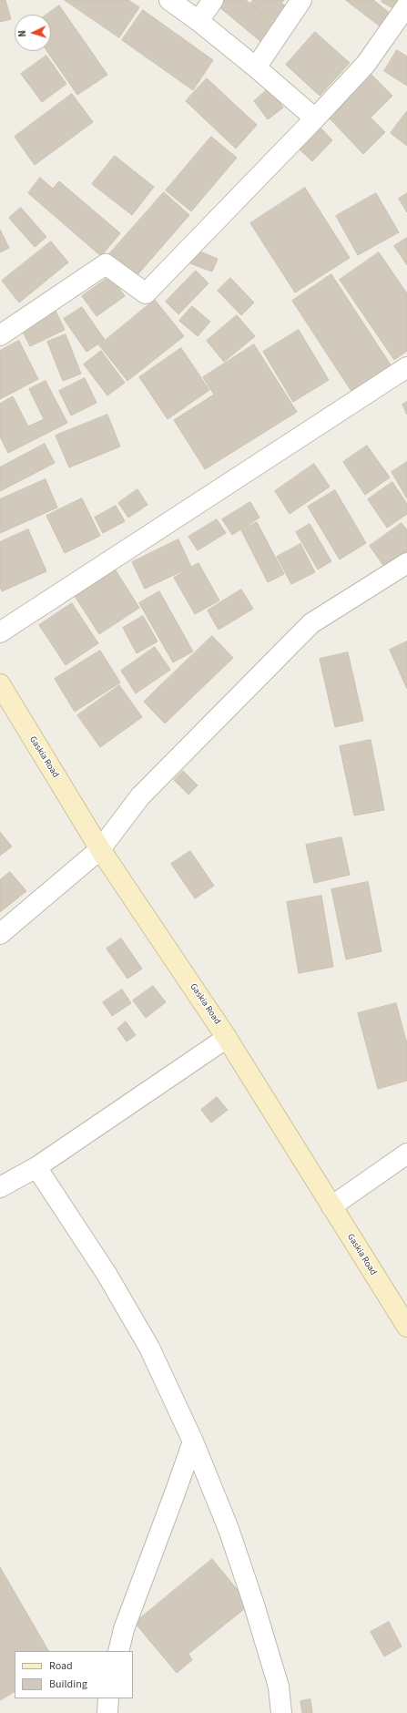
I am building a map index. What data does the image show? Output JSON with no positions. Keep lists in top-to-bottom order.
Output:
{
  "streets": {
    "main road": ["Gaskia Road"]
  },
  "legend": ["Road", "Building"],
  "north": "left"
}
